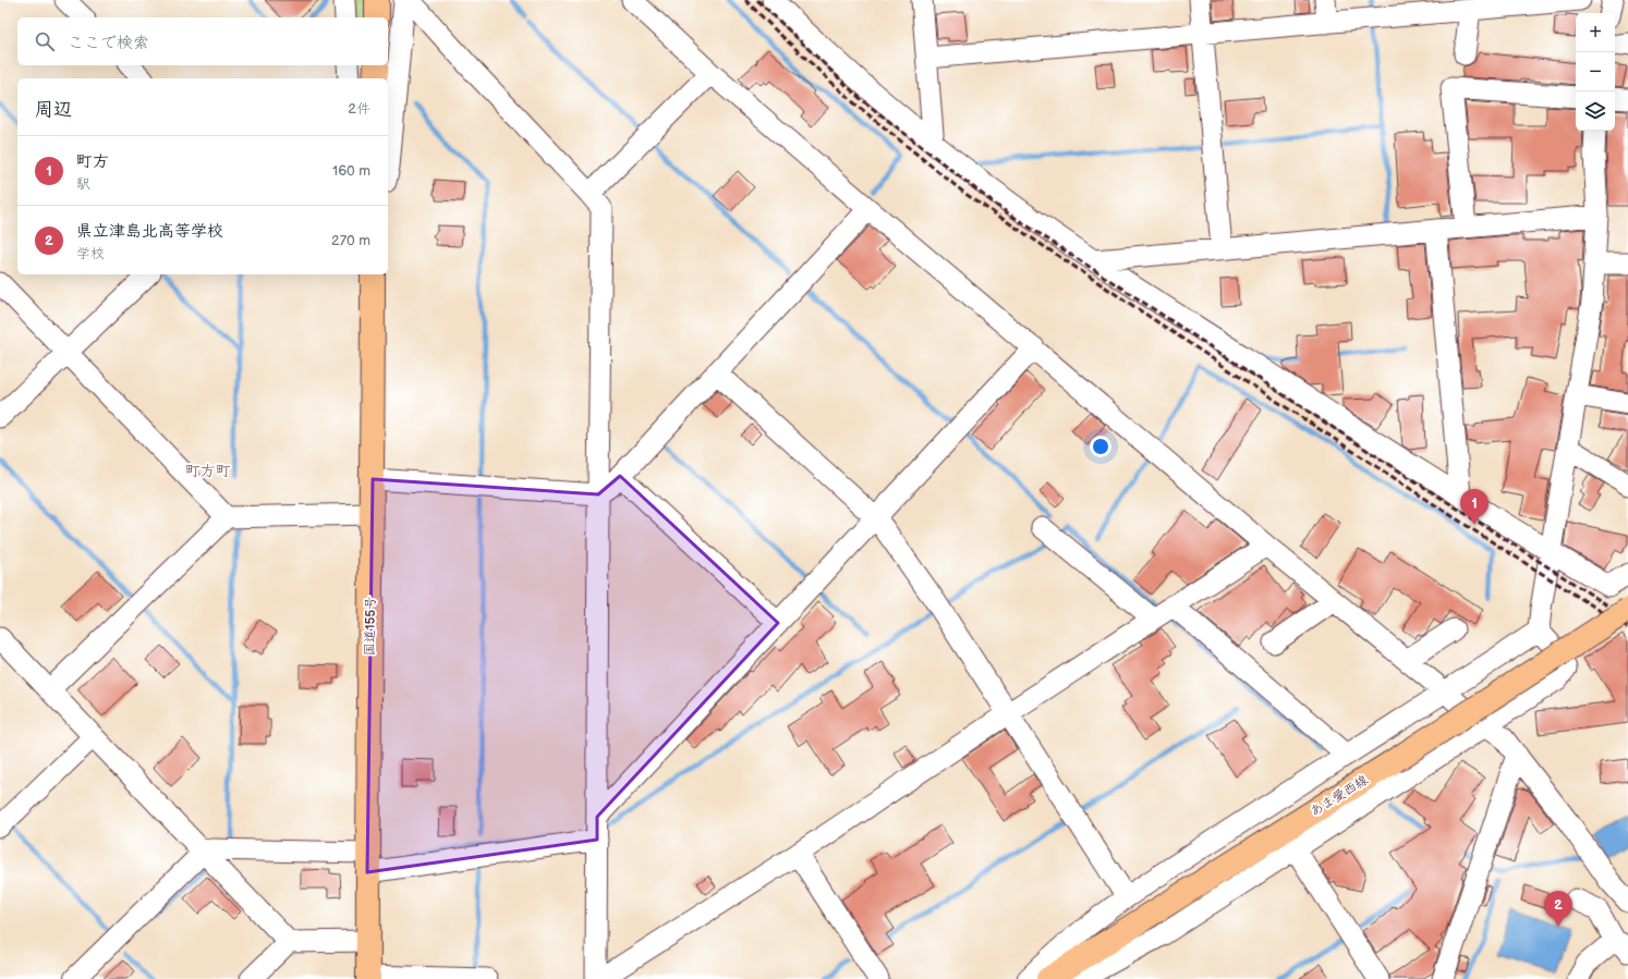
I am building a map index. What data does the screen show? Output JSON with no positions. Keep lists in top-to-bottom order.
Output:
{
  "streets": {
    "main road": ["国道155号", "あま愛西線"]
  },
  "districts": ["町方町"],
  "page": {
    "map_buttons": ["+", "−"],
    "search": "ここで検索",
    "heading": ["周辺", "2件"],
    "list": [
      {
        "mark": "1",
        "name": "町方",
        "note": "駅",
        "value": "160 m"
      },
      {
        "mark": "2",
        "name": "県立津島北高等学校",
        "note": "学校",
        "value": "270 m"
      }
    ],
    "pins": ["1", "2"]
  }
}
